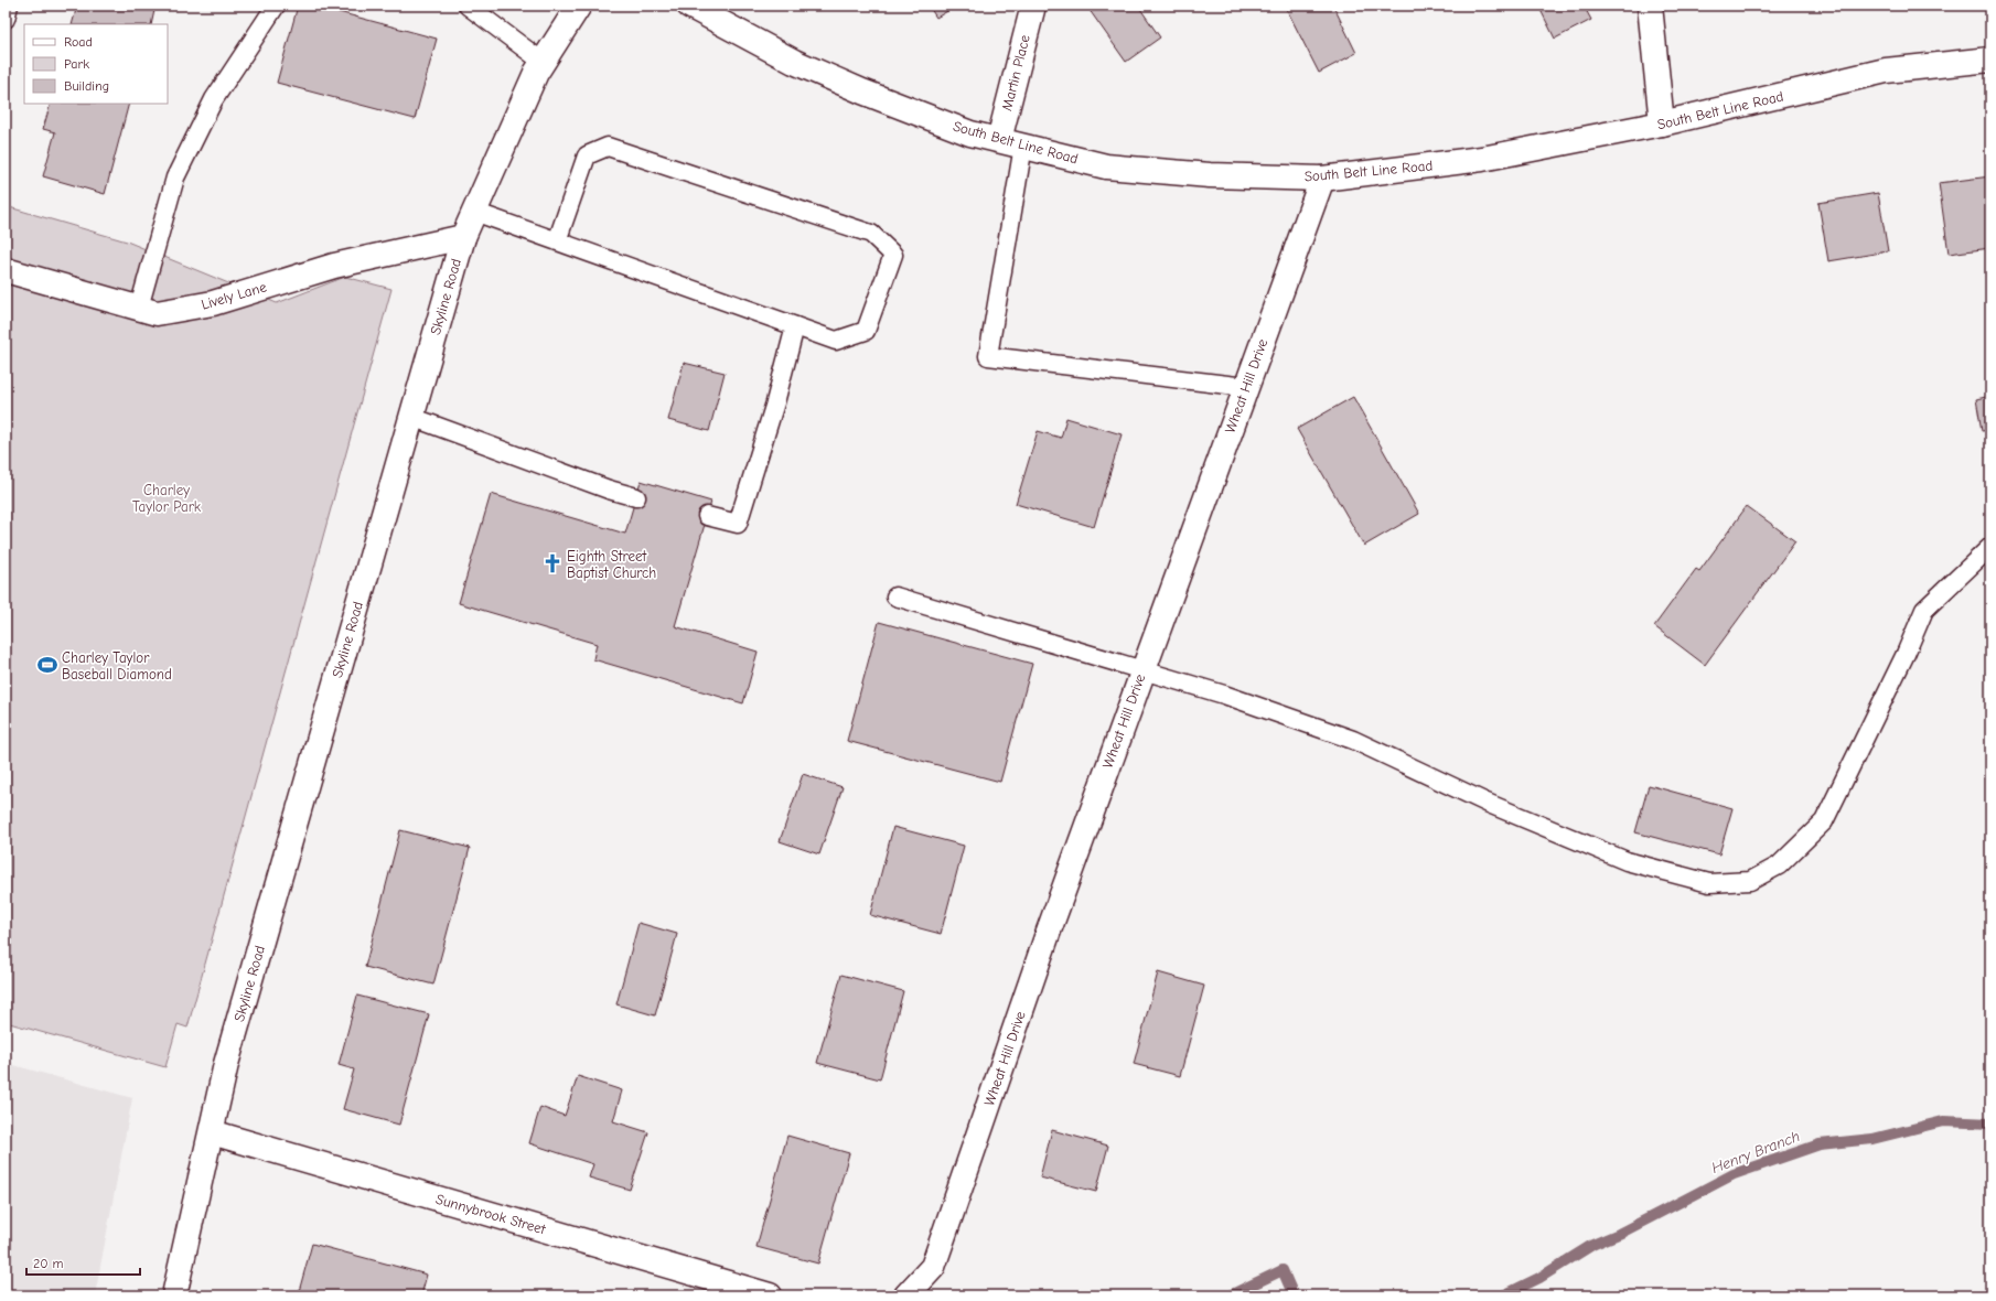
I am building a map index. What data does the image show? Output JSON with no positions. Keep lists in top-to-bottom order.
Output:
{
  "streets": {
    "street": [
      "Martin Place",
      "South Belt Line Road",
      "Lively Lane",
      "Skyline Road",
      "Wheat Hill Drive",
      "Sunnybrook Street"
    ]
  },
  "crossings": [
    ["Martin Place", "South Belt Line Road"],
    ["South Belt Line Road", "Wheat Hill Drive"],
    ["Lively Lane", "Skyline Road"],
    ["Skyline Road", "Sunnybrook Street"]
  ],
  "water": ["Henry Branch"],
  "parks": ["Charley Taylor Park"],
  "places": {
    "church": ["Eighth Street Baptist Church"],
    "sports": ["Charley Taylor Baseball Diamond"]
  },
  "legend": ["Road", "Park", "Building"],
  "scale_bar": "20 m"
}
